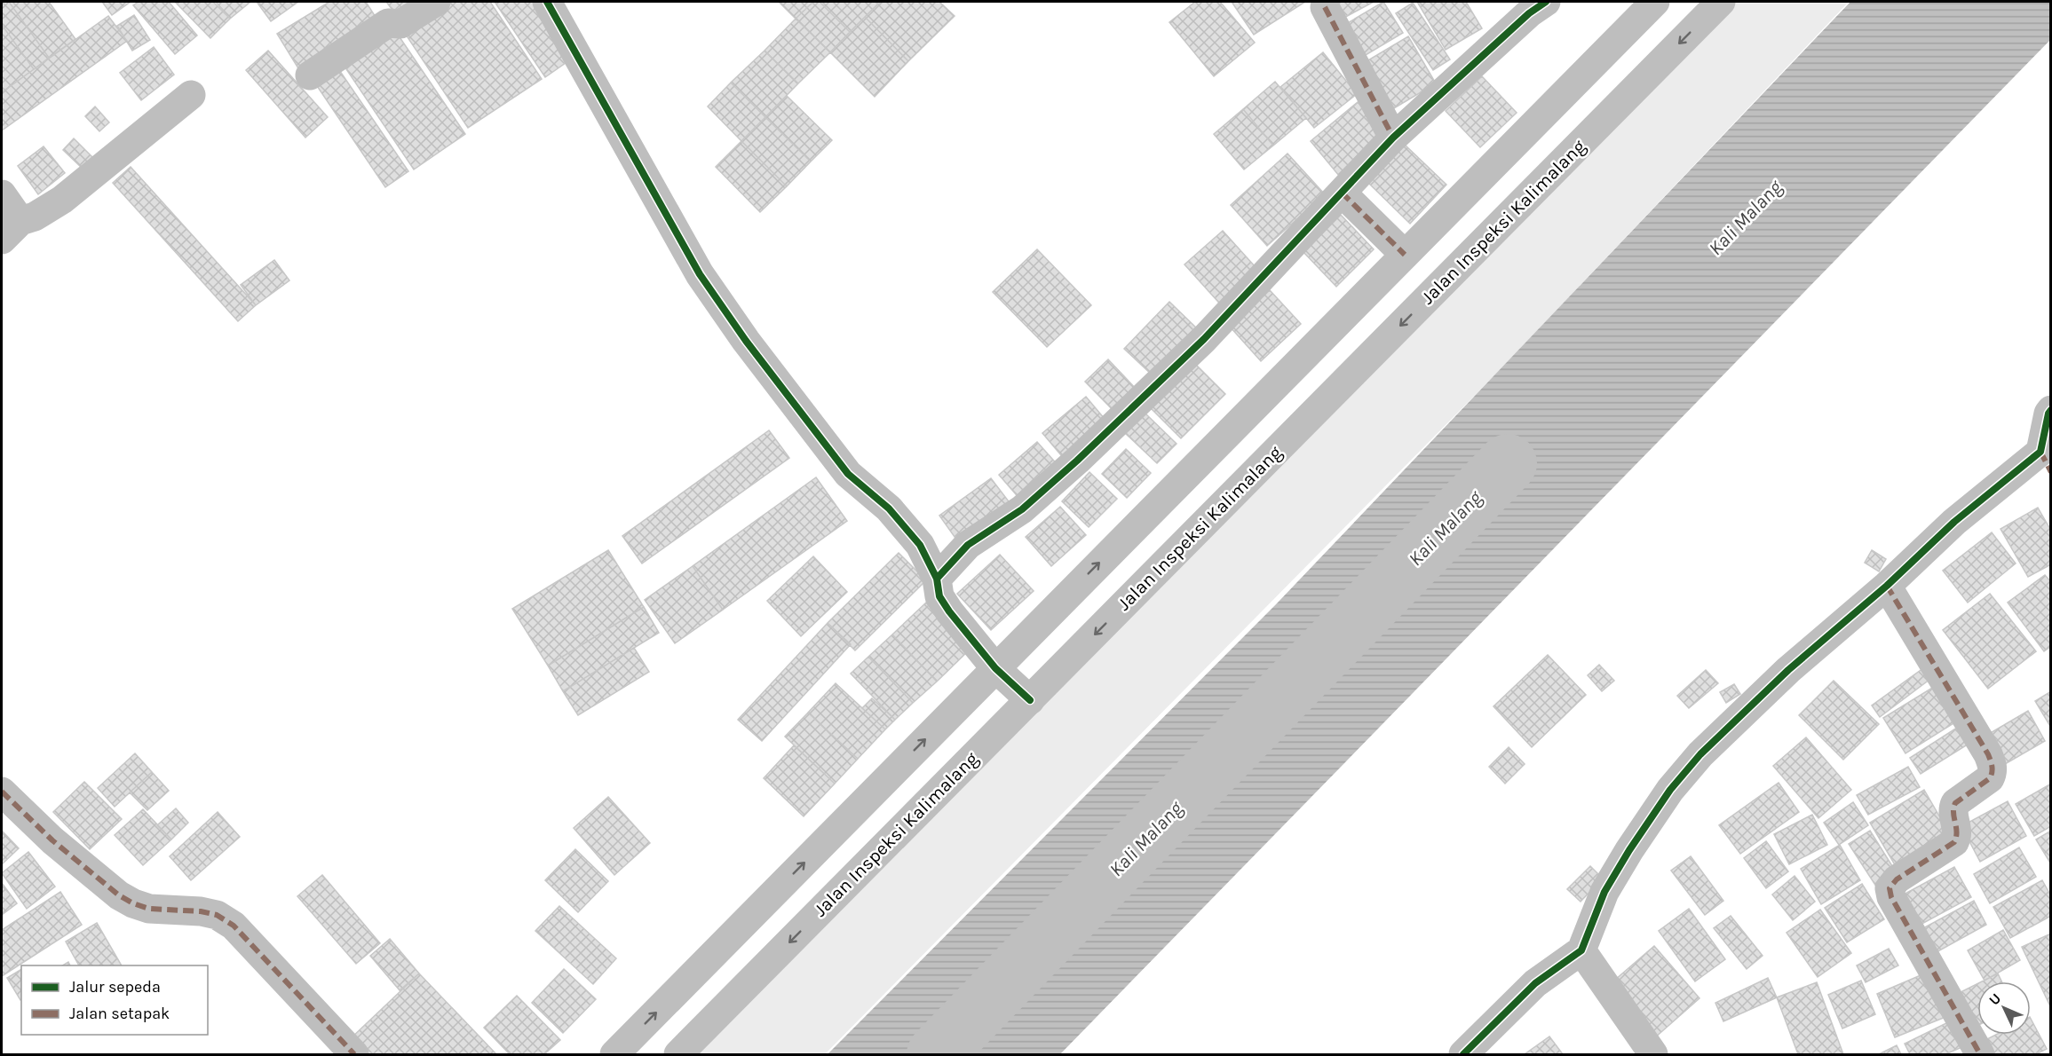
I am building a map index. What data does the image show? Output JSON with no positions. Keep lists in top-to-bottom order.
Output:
{
  "streets": {
    "street": ["Jalan Inspeksi Kalimalang"]
  },
  "water": ["Kali Malang"],
  "legend": ["Jalur sepeda", "Jalan setapak"],
  "north": "top left"
}
